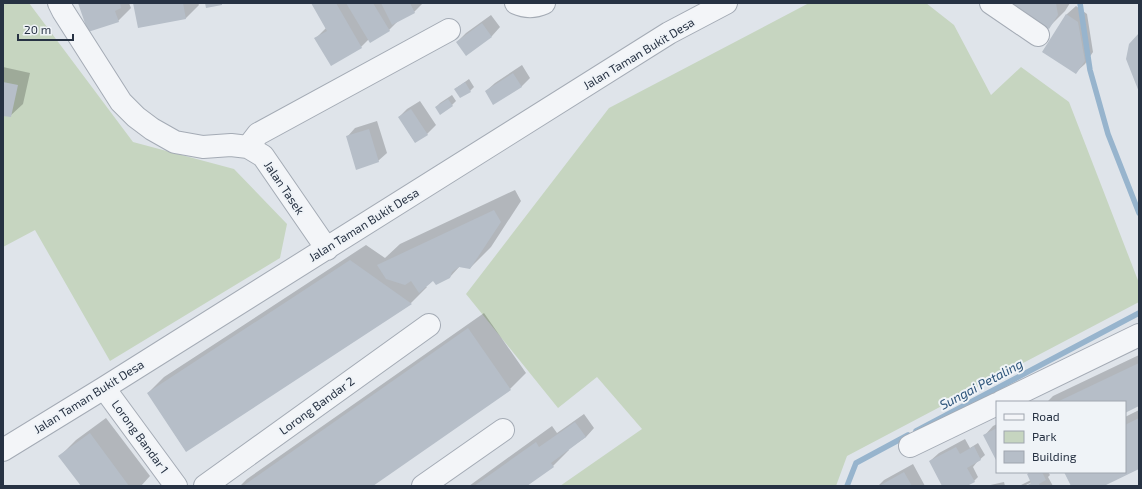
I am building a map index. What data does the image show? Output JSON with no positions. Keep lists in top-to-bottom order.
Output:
{
  "streets": {
    "street": [
      "Jalan Taman Bukit Desa",
      "Jalan Tasek",
      "Lorong Bandar 2",
      "Lorong Bandar 1"
    ]
  },
  "crossings": [
    ["Jalan Taman Bukit Desa", "Jalan Tasek"],
    ["Jalan Taman Bukit Desa", "Lorong Bandar 1"]
  ],
  "water": ["Sungai Petaling"],
  "legend": ["Road", "Park", "Building"],
  "scale_bar": "20 m"
}
